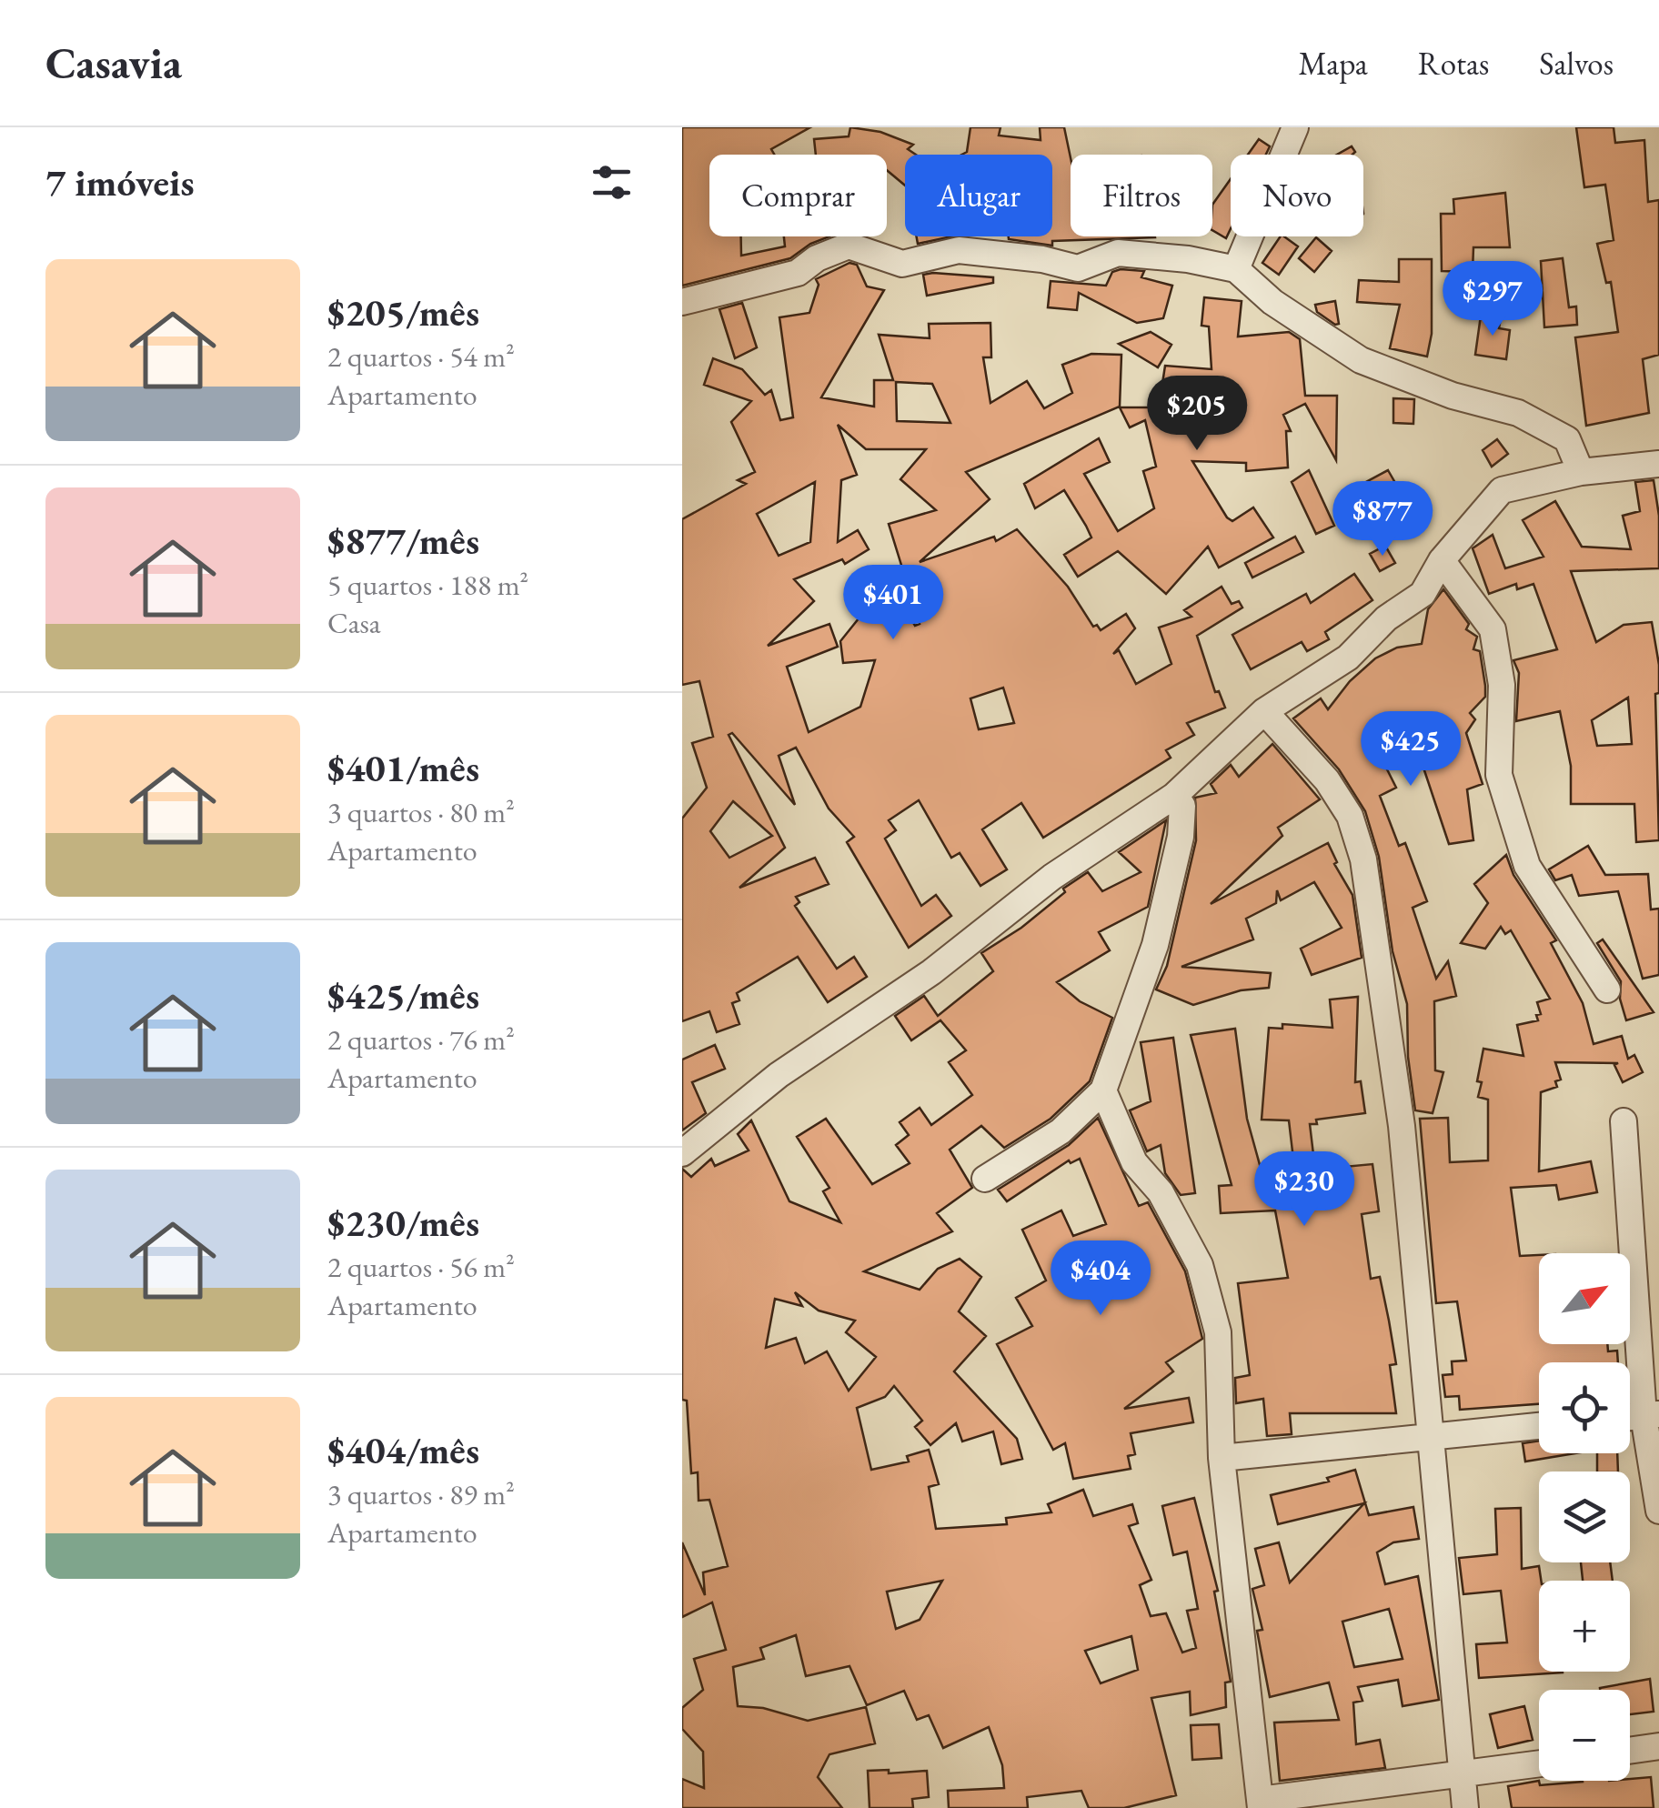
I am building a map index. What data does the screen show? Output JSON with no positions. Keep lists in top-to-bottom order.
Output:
{
  "north": "top right",
  "page": {
    "header": "Casavia",
    "nav": ["Mapa", "Rotas", "Salvos"],
    "heading": "7 imóveis",
    "chip": [
      "Comprar",
      "Alugar",
      "Filtros",
      "Novo"
    ],
    "list": [
      {
        "name": "$205/mês",
        "note": "2 quartos · 54 m² · Apartamento"
      },
      {
        "name": "$877/mês",
        "note": "5 quartos · 188 m² · Casa"
      },
      {
        "name": "$401/mês",
        "note": "3 quartos · 80 m² · Apartamento"
      },
      {
        "name": "$425/mês",
        "note": "2 quartos · 76 m² · Apartamento"
      },
      {
        "name": "$230/mês",
        "note": "2 quartos · 56 m² · Apartamento"
      },
      {
        "name": "$404/mês",
        "note": "3 quartos · 89 m² · Apartamento"
      }
    ],
    "price": [
      "$297",
      "$205",
      "$877",
      "$401",
      "$425",
      "$230",
      "$404"
    ],
    "map_buttons": ["+", "−"]
  }
}
